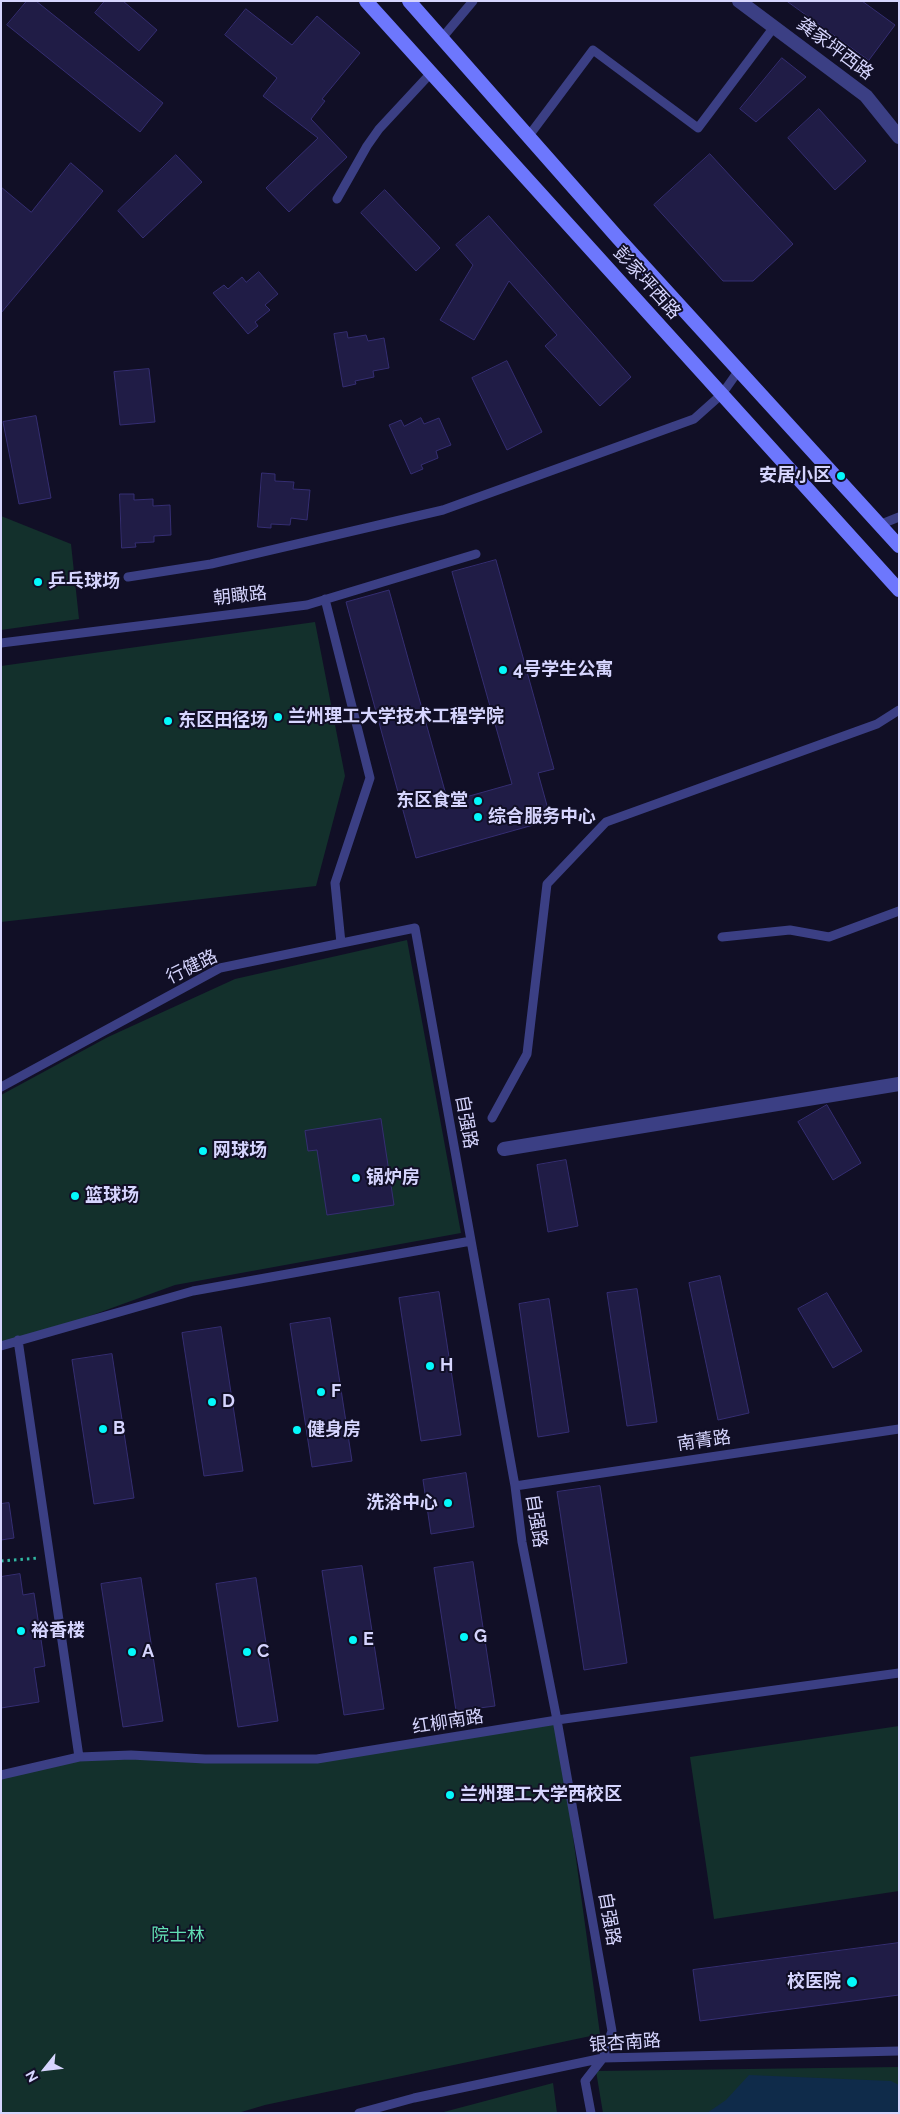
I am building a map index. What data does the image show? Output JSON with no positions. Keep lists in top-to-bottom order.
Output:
{
  "streets": {
    "main road": ["彭家坪西路"],
    "street": ["龚家坪西路"],
    "lane": [
      "朝瞰路",
      "行健路",
      "自强路",
      "南菁路",
      "红柳南路",
      "银杏南路"
    ]
  },
  "crossings": [
    ["行健路", "自强路"],
    ["自强路", "南菁路"],
    ["自强路", "红柳南路"],
    ["自强路", "银杏南路"]
  ],
  "parks": ["院士林"],
  "places": [
    "安居小区",
    "乒乓球场",
    "4号学生公寓",
    "兰州理工大学技术工程学院",
    "东区田径场",
    "东区食堂",
    "综合服务中心",
    "网球场",
    "锅炉房",
    "篮球场",
    "H",
    "F",
    "D",
    "B",
    "健身房",
    "洗浴中心",
    "裕香楼",
    "G",
    "E",
    "A",
    "C",
    "兰州理工大学西校区",
    "校医院"
  ],
  "north": "bottom left"
}
